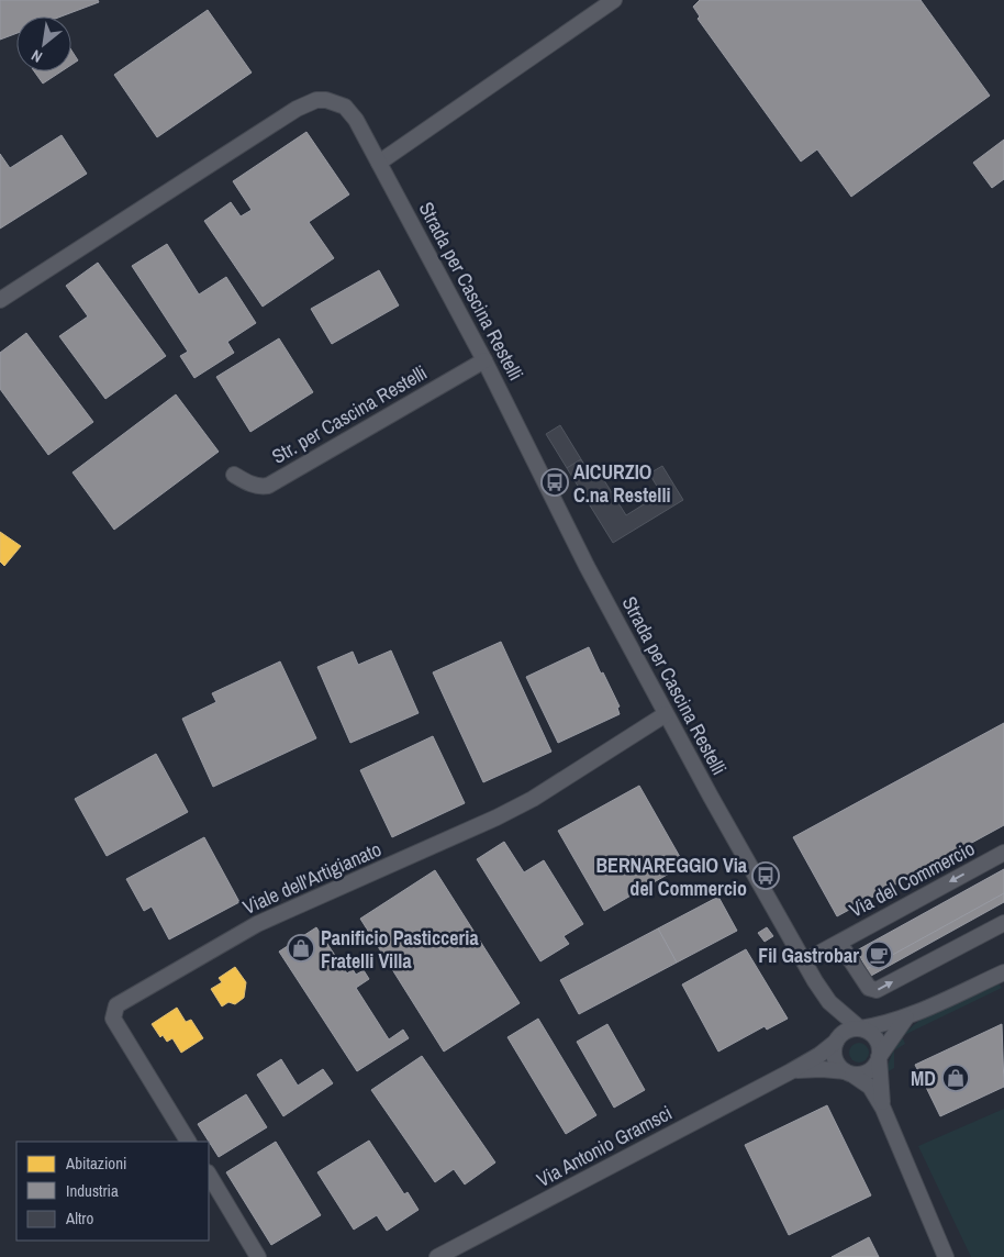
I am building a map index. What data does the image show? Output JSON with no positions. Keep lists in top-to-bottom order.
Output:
{
  "streets": {
    "street": [
      "Strada per Cascina Restelli",
      "Str. per Cascina Restelli",
      "Viale dell'Artigianato",
      "Via del Commercio",
      "Via Antonio Gramsci"
    ]
  },
  "crossings": [
    ["Strada per Cascina Restelli", "Str. per Cascina Restelli"],
    ["Strada per Cascina Restelli", "Viale dell'Artigianato"],
    ["Strada per Cascina Restelli", "Via del Commercio"]
  ],
  "places": {
    "bus stop": ["AICURZIO C.na Restelli", "BERNAREGGIO Via del Commercio"],
    "shop": ["Panificio Pasticceria Fratelli Villa", "MD"],
    "cafe": ["Fil Gastrobar"]
  },
  "legend": ["Abitazioni", "Industria", "Altro"],
  "north": "bottom left"
}
